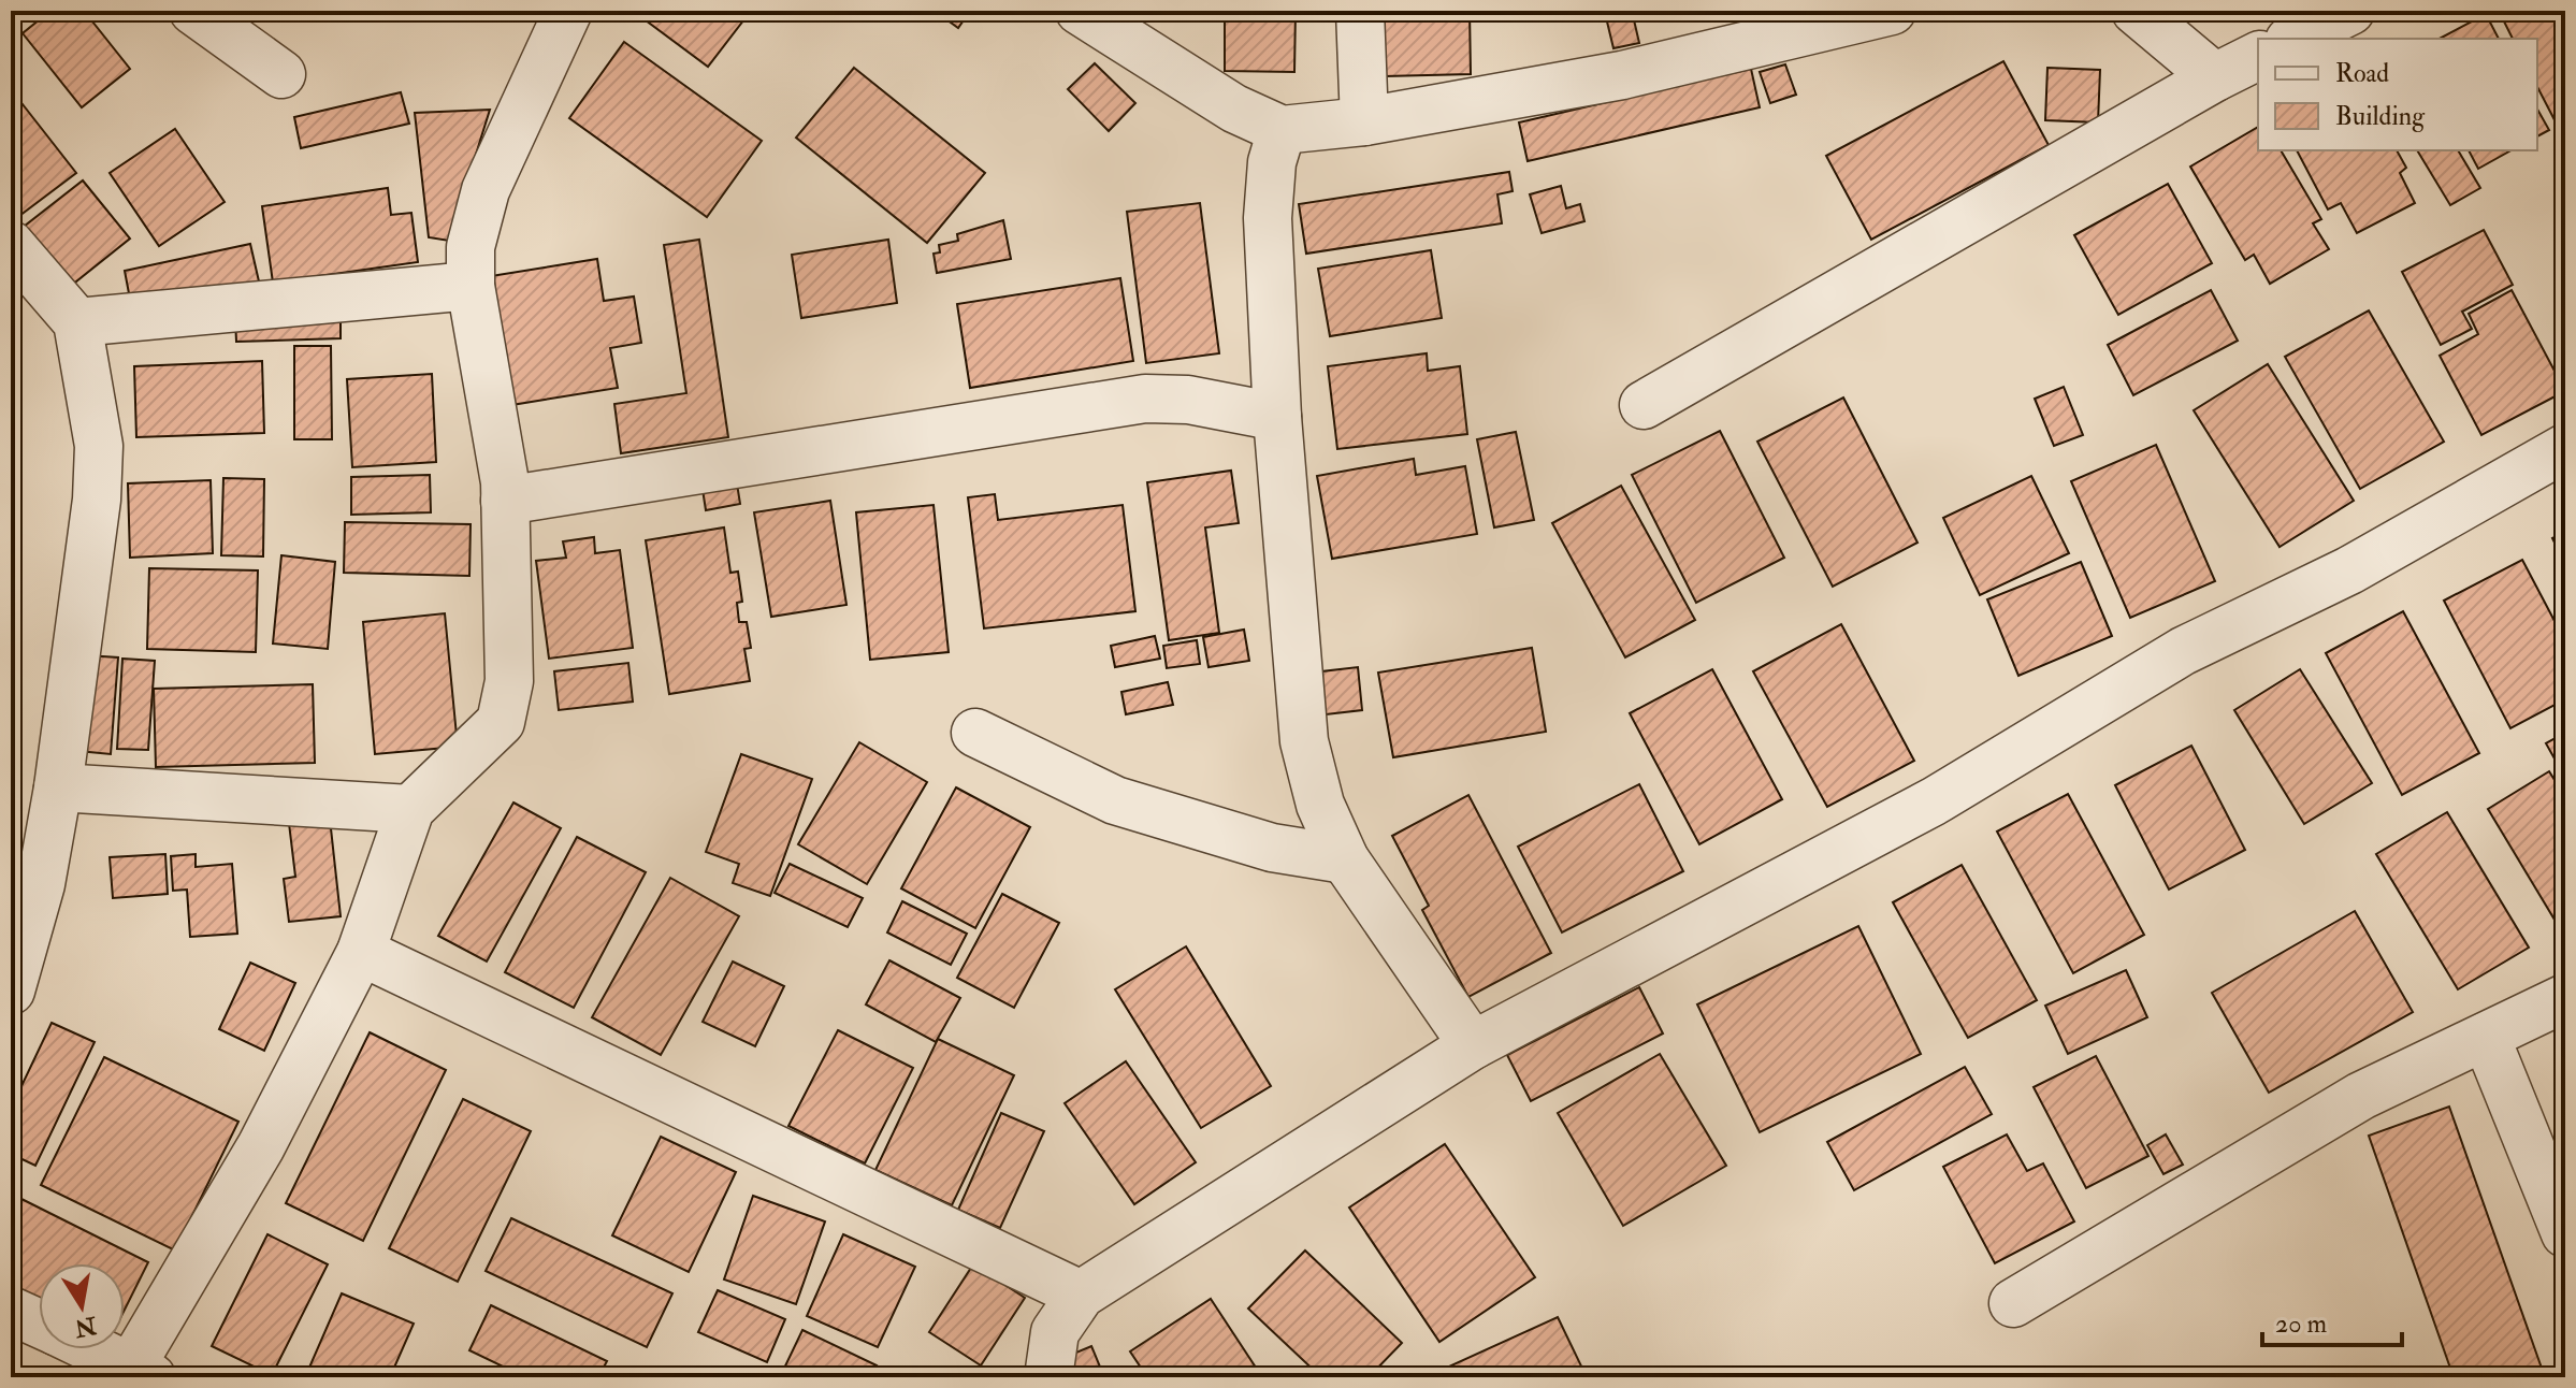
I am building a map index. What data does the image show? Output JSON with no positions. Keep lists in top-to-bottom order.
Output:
{
  "legend": ["Road", "Building"],
  "scale_bar": "20 m",
  "north": "bottom"
}
